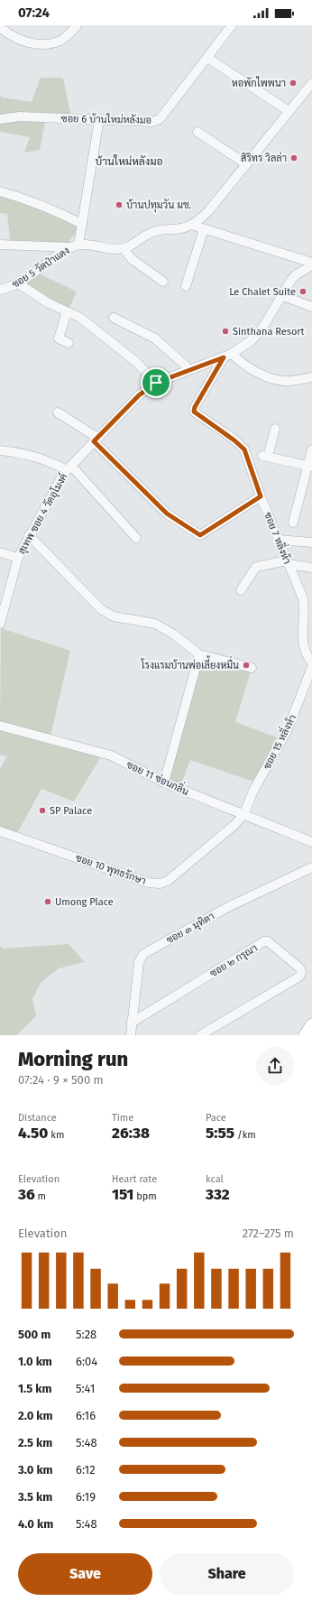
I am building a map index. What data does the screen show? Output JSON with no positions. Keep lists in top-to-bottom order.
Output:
{
  "streets": {
    "street": [
      "ซอย 6 บ้านใหม่หลังมอ",
      "ซอย 5 วัดป่าแดง",
      "สุเทพ ซอย 4 วัดอุโมงค์",
      "ซอย 7 หลิ่งห้า",
      "ซอย 15 หลิ่งห้า",
      "ซอย 11 ซ่อนกลิ่น",
      "ซอย 10 พุทธรักษา",
      "ซอย ๓ มุทิตา",
      "ซอย ๒ กรุณา"
    ]
  },
  "crossings": [
    ["สุเทพ ซอย 4 วัดอุโมงค์", "ซอย 7 หลิ่งห้า"],
    ["ซอย 15 หลิ่งห้า", "ซอย 11 ซ่อนกลิ่น"],
    ["ซอย 15 หลิ่งห้า", "ซอย 10 พุทธรักษา"],
    ["ซอย 11 ซ่อนกลิ่น", "ซอย 10 พุทธรักษา"],
    ["ซอย ๓ มุทิตา", "ซอย ๒ กรุณา"]
  ],
  "districts": ["บ้านใหม่หลังมอ"],
  "places": [
    "หอพักไพพนา",
    "สิริทร วิลล่า",
    "บ้านปทุมวัน มช.",
    "Le Chalet Suite",
    "Sinthana Resort",
    "โรงแรมบ้านพ่อเลี้ยงหมื่น",
    "SP Palace",
    "Umong Place"
  ],
  "page": {
    "status": "07:24",
    "heading": ["Morning run", "07:24 · 9 × 500 m"],
    "stats": [
      ["Distance", "4.50 km"],
      ["Time", "26:38"],
      ["Pace", "5:55 /km"],
      ["Elevation", "36 m"],
      ["Heart rate", "151 bpm"],
      ["kcal", "332"]
    ],
    "chart": ["Elevation", "272–275 m"],
    "list": [
      {
        "name": "500 m",
        "note": "5:28"
      },
      {
        "name": "1.0 km",
        "note": "6:04"
      },
      {
        "name": "1.5 km",
        "note": "5:41"
      },
      {
        "name": "2.0 km",
        "note": "6:16"
      },
      {
        "name": "2.5 km",
        "note": "5:48"
      },
      {
        "name": "3.0 km",
        "note": "6:12"
      },
      {
        "name": "3.5 km",
        "note": "6:19"
      },
      {
        "name": "4.0 km",
        "note": "5:48"
      }
    ],
    "buttons": ["Save", "Share"]
  }
}
